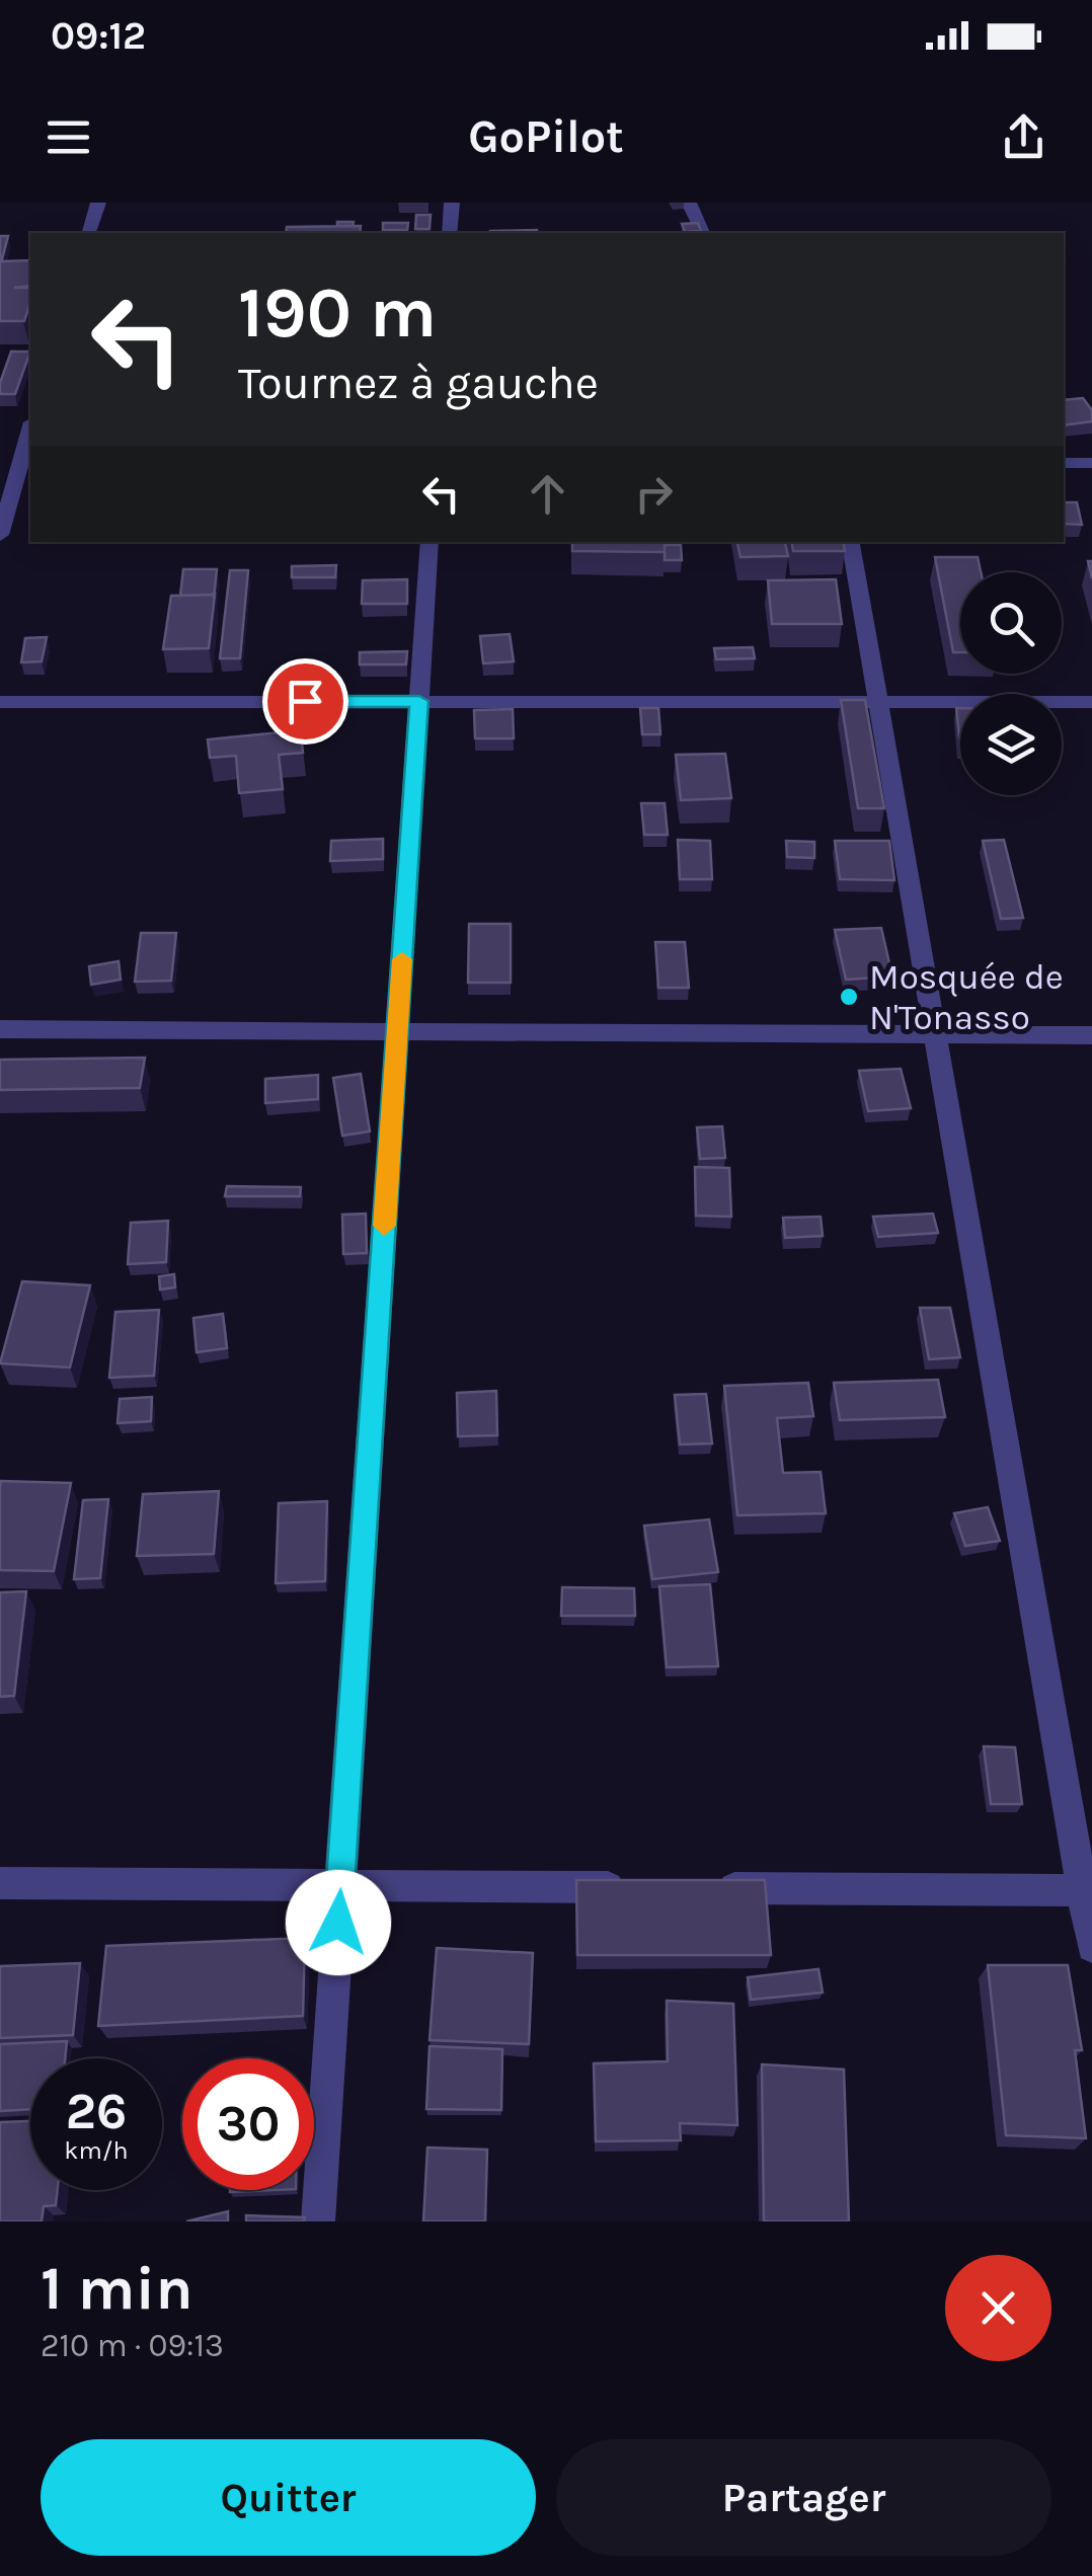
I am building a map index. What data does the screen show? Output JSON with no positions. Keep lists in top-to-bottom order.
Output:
{
  "places": ["Mosquée de N'Tonasso"],
  "page": {
    "status": "09:12",
    "header": "GoPilot",
    "turn": ["190 m", "Tournez à gauche"],
    "speed": "26 km/h",
    "limit": "30",
    "heading": ["1 min", "210 m · 09:13"],
    "buttons": ["Quitter", "Partager"]
  }
}
